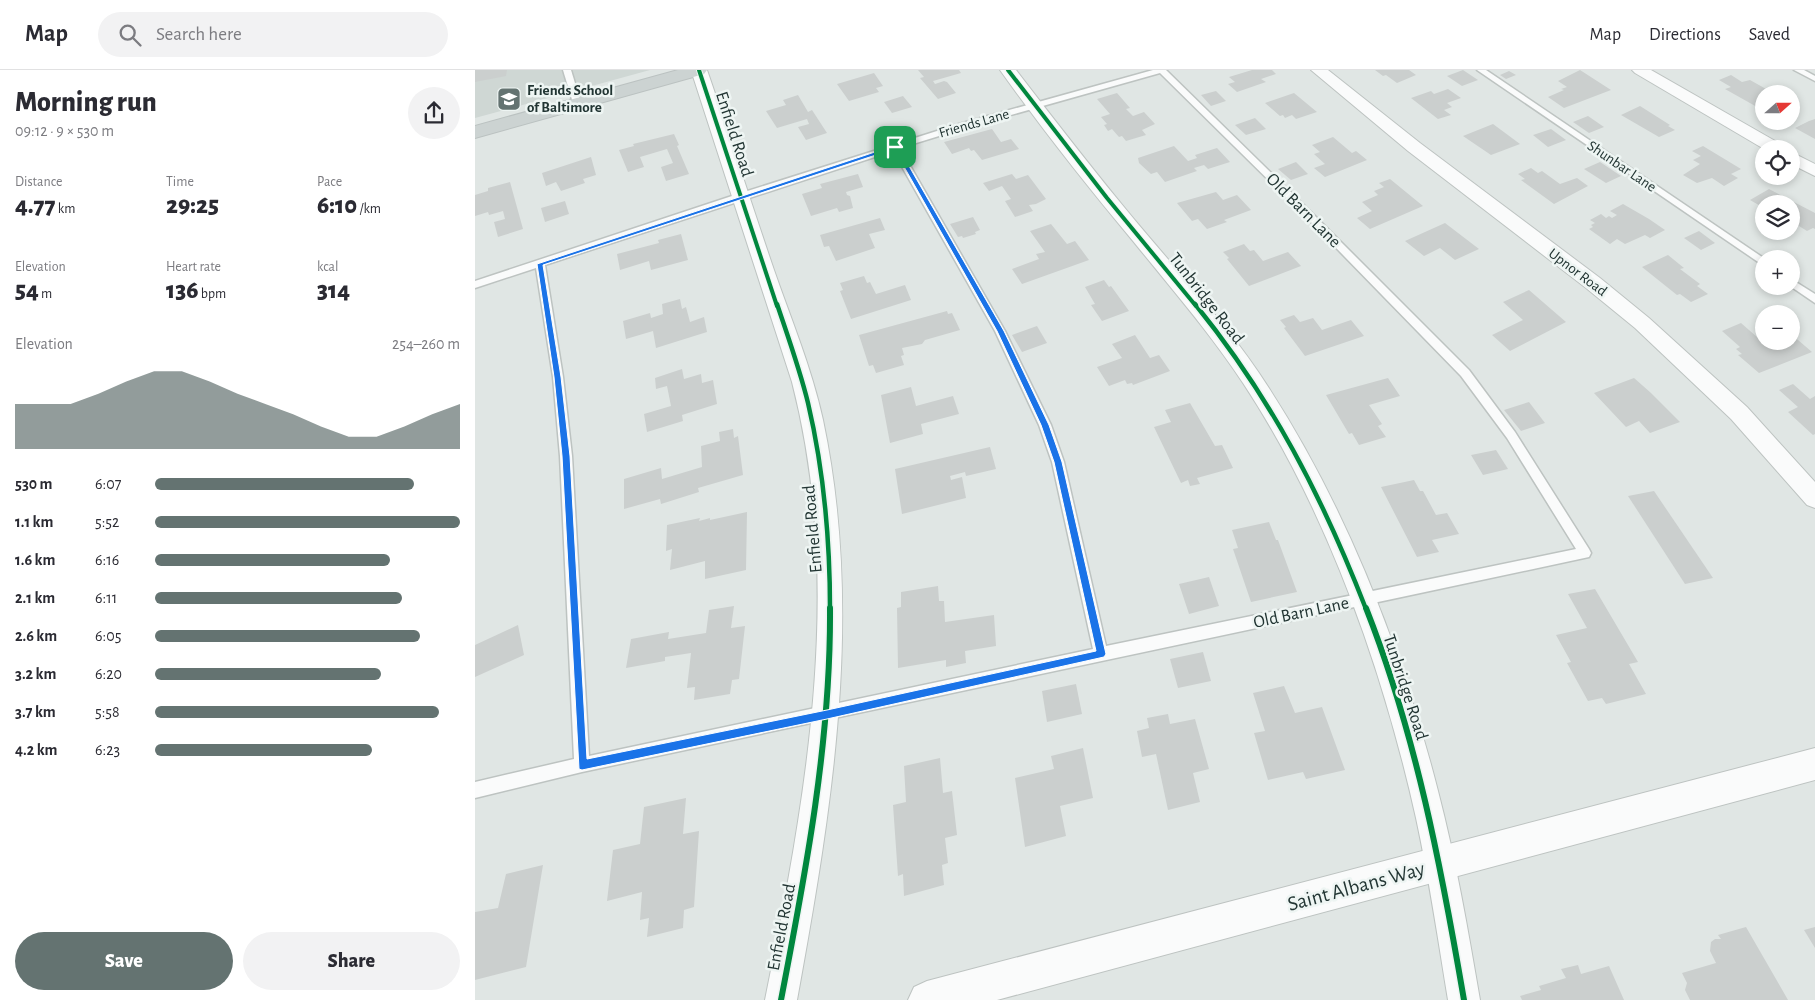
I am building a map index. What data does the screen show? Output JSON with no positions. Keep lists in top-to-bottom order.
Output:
{
  "streets": {
    "street": [
      "Enfield Road",
      "Upnor Road",
      "Tunbridge Road",
      "Saint Albans Way"
    ],
    "lane": ["Friends Lane", "Shunbar Lane", "Old Barn Lane"]
  },
  "crossings": [
    ["Friends Lane", "Enfield Road"],
    ["Friends Lane", "Old Barn Lane"],
    ["Friends Lane", "Tunbridge Road"],
    ["Enfield Road", "Old Barn Lane"],
    ["Old Barn Lane", "Tunbridge Road"],
    ["Tunbridge Road", "Saint Albans Way"]
  ],
  "places": {
    "school or university": ["Friends School of Baltimore"]
  },
  "north": "right",
  "page": {
    "header": "Map",
    "search": "Search here",
    "nav": ["Map", "Directions", "Saved"],
    "heading": ["Morning run", "09:12 · 9 × 530 m"],
    "map_buttons": ["+", "−"],
    "stats": [
      ["Distance", "4.77 km"],
      ["Time", "29:25"],
      ["Pace", "6:10 /km"],
      ["Elevation", "54 m"],
      ["Heart rate", "136 bpm"],
      ["kcal", "314"]
    ],
    "chart": ["Elevation", "254–260 m"],
    "list": [
      {
        "name": "530 m",
        "note": "6:07"
      },
      {
        "name": "1.1 km",
        "note": "5:52"
      },
      {
        "name": "1.6 km",
        "note": "6:16"
      },
      {
        "name": "2.1 km",
        "note": "6:11"
      },
      {
        "name": "2.6 km",
        "note": "6:05"
      },
      {
        "name": "3.2 km",
        "note": "6:20"
      },
      {
        "name": "3.7 km",
        "note": "5:58"
      },
      {
        "name": "4.2 km",
        "note": "6:23"
      }
    ],
    "buttons": ["Save", "Share"]
  }
}
